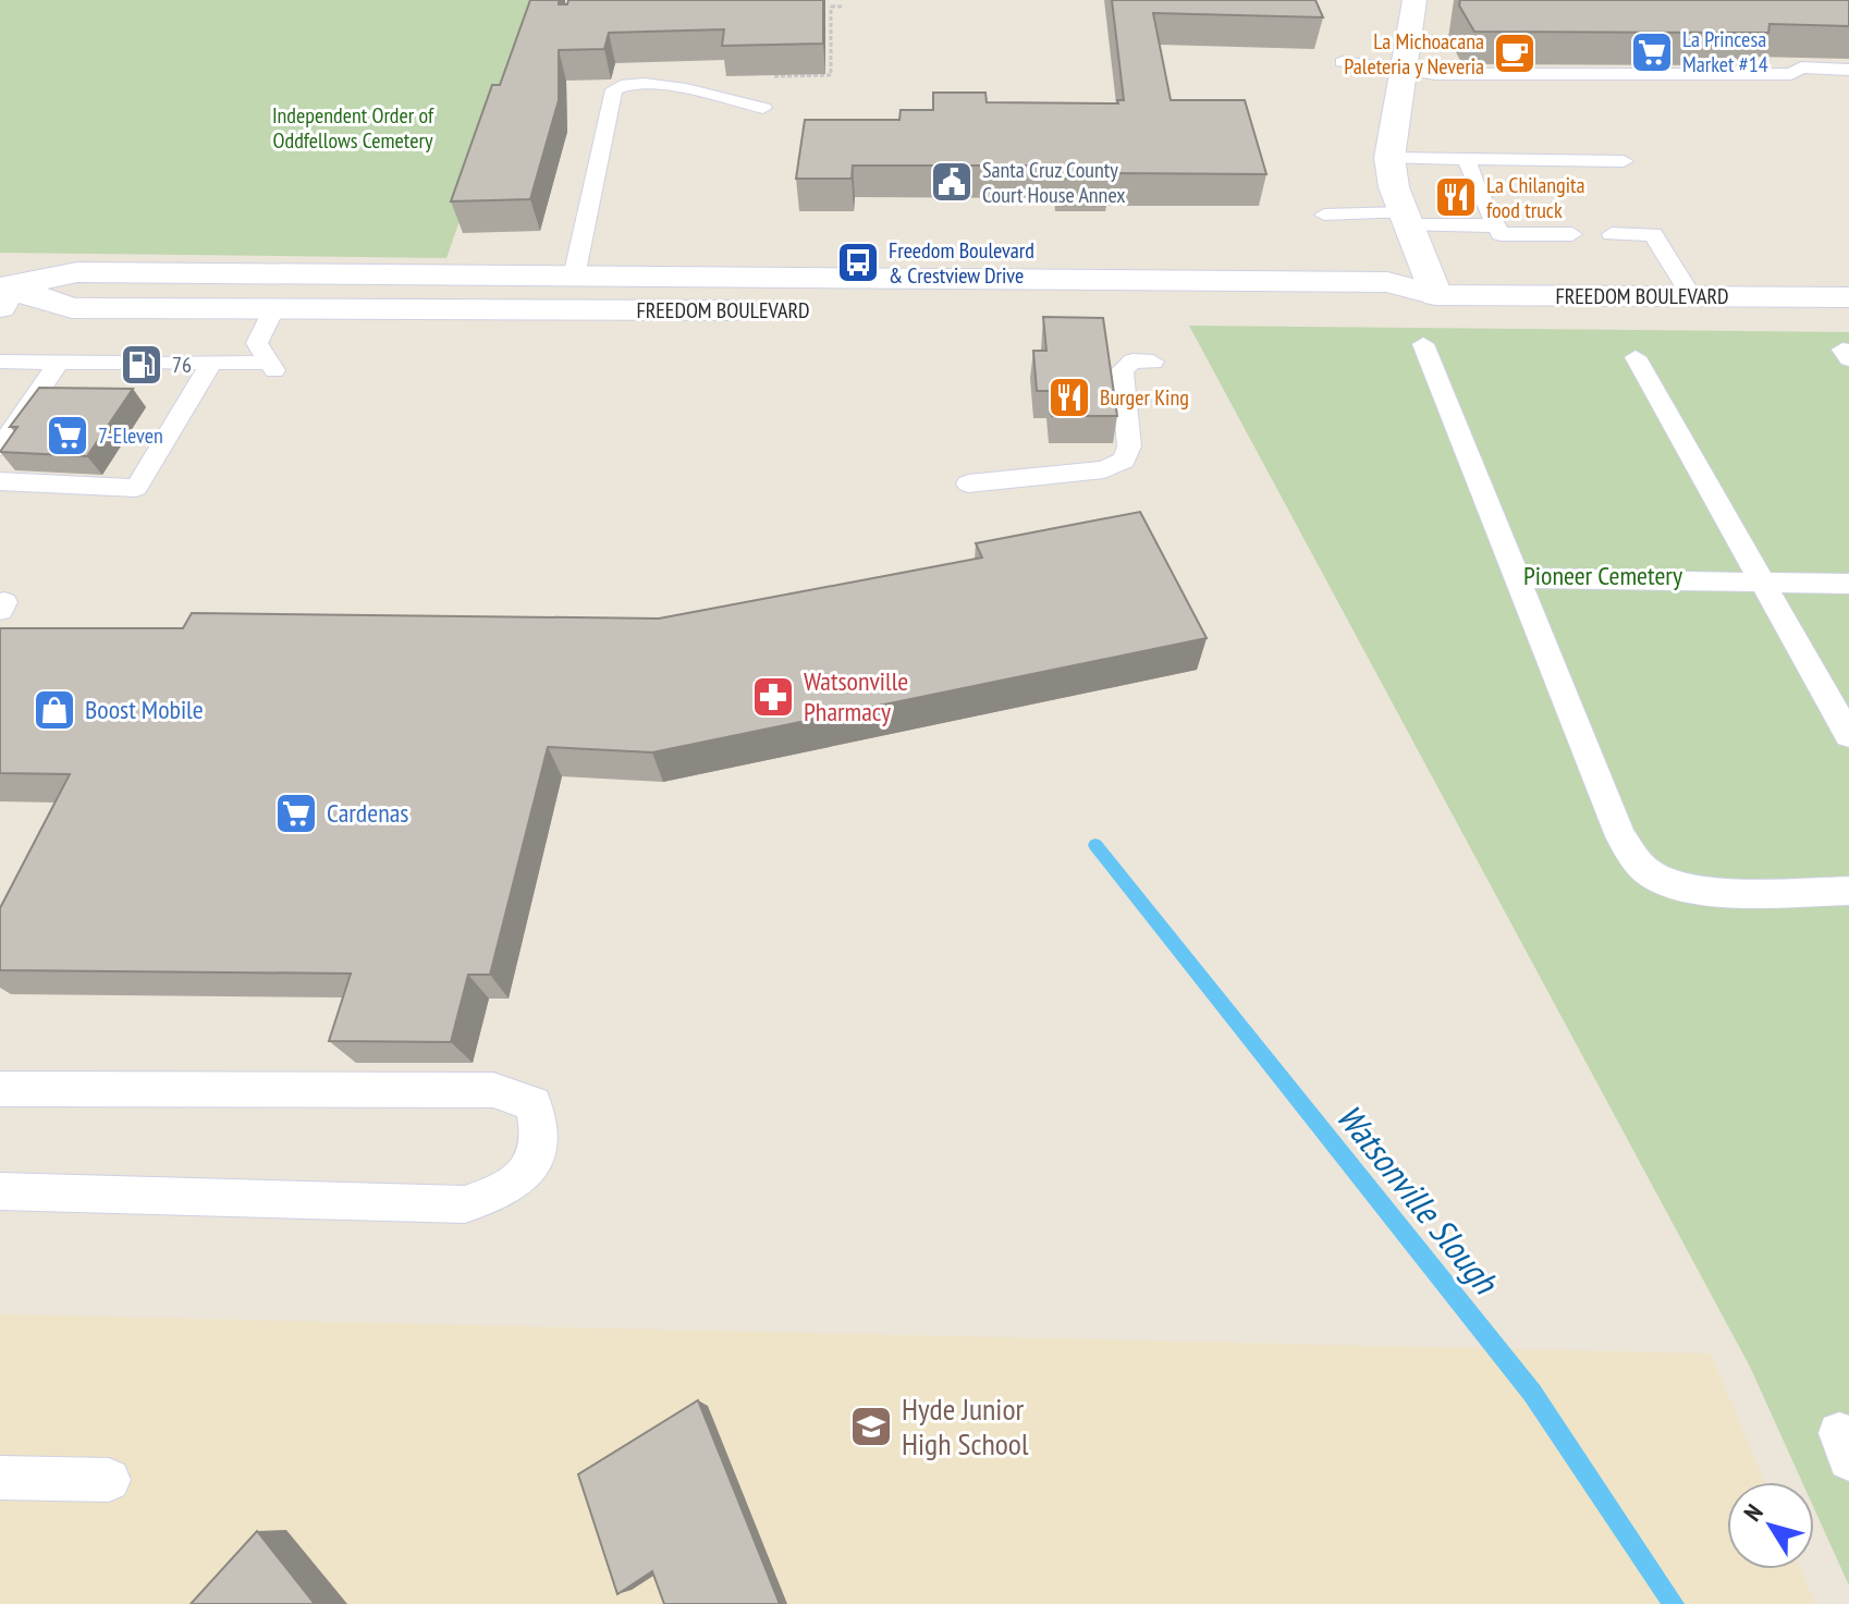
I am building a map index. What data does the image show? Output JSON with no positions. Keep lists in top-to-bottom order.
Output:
{
  "streets": {
    "main road": ["FREEDOM BOULEVARD"]
  },
  "water": ["Watsonville Slough"],
  "parks": ["Independent Order of Oddfellows Cemetery", "Pioneer Cemetery"],
  "places": {
    "supermarket": ["La Princesa Market #14", "7-Eleven", "Cardenas"],
    "cafe": ["La Michoacana Paleteria y Neveria"],
    "public building": ["Santa Cruz County Court House Annex"],
    "restaurant": ["La Chilangita food truck", "Burger King"],
    "bus stop": ["Freedom Boulevard & Crestview Drive"],
    "fuel station": ["76"],
    "pharmacy": ["Watsonville Pharmacy"],
    "shop": ["Boost Mobile"],
    "school or university": ["Hyde Junior High School"]
  },
  "north": "top left"
}
